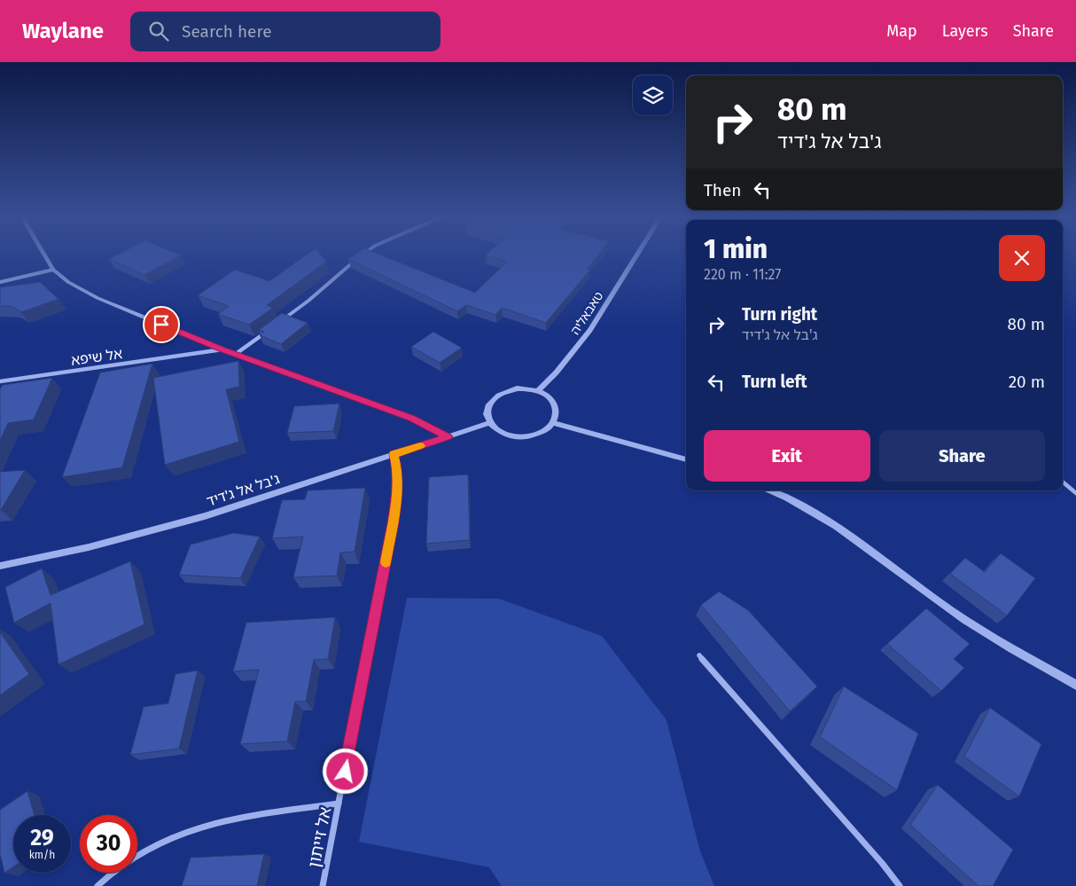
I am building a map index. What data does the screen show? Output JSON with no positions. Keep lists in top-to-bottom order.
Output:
{
  "streets": {
    "street": [
      "טאבאליה",
      "אל שיפא",
      "ג'בל אל ג'דיד",
      "אל זייתון"
    ]
  },
  "crossings": [
    ["טאבאליה", "ג'בל אל ג'דיד"],
    ["ג'בל אל ג'דיד", "אל זייתון"]
  ],
  "page": {
    "header": "Waylane",
    "search": "Search here",
    "nav": ["Map", "Layers", "Share"],
    "turn": ["80 m", "ג'בל אל ג'דיד"],
    "then": "Then",
    "heading": ["1 min", "220 m · 11:27"],
    "list": [
      {
        "name": "Turn right",
        "note": "ג'בל אל ג'דיד",
        "value": "80 m"
      },
      {
        "name": "Turn left",
        "value": "20 m"
      }
    ],
    "buttons": ["Exit", "Share"],
    "speed": "29 km/h",
    "limit": "30"
  }
}
